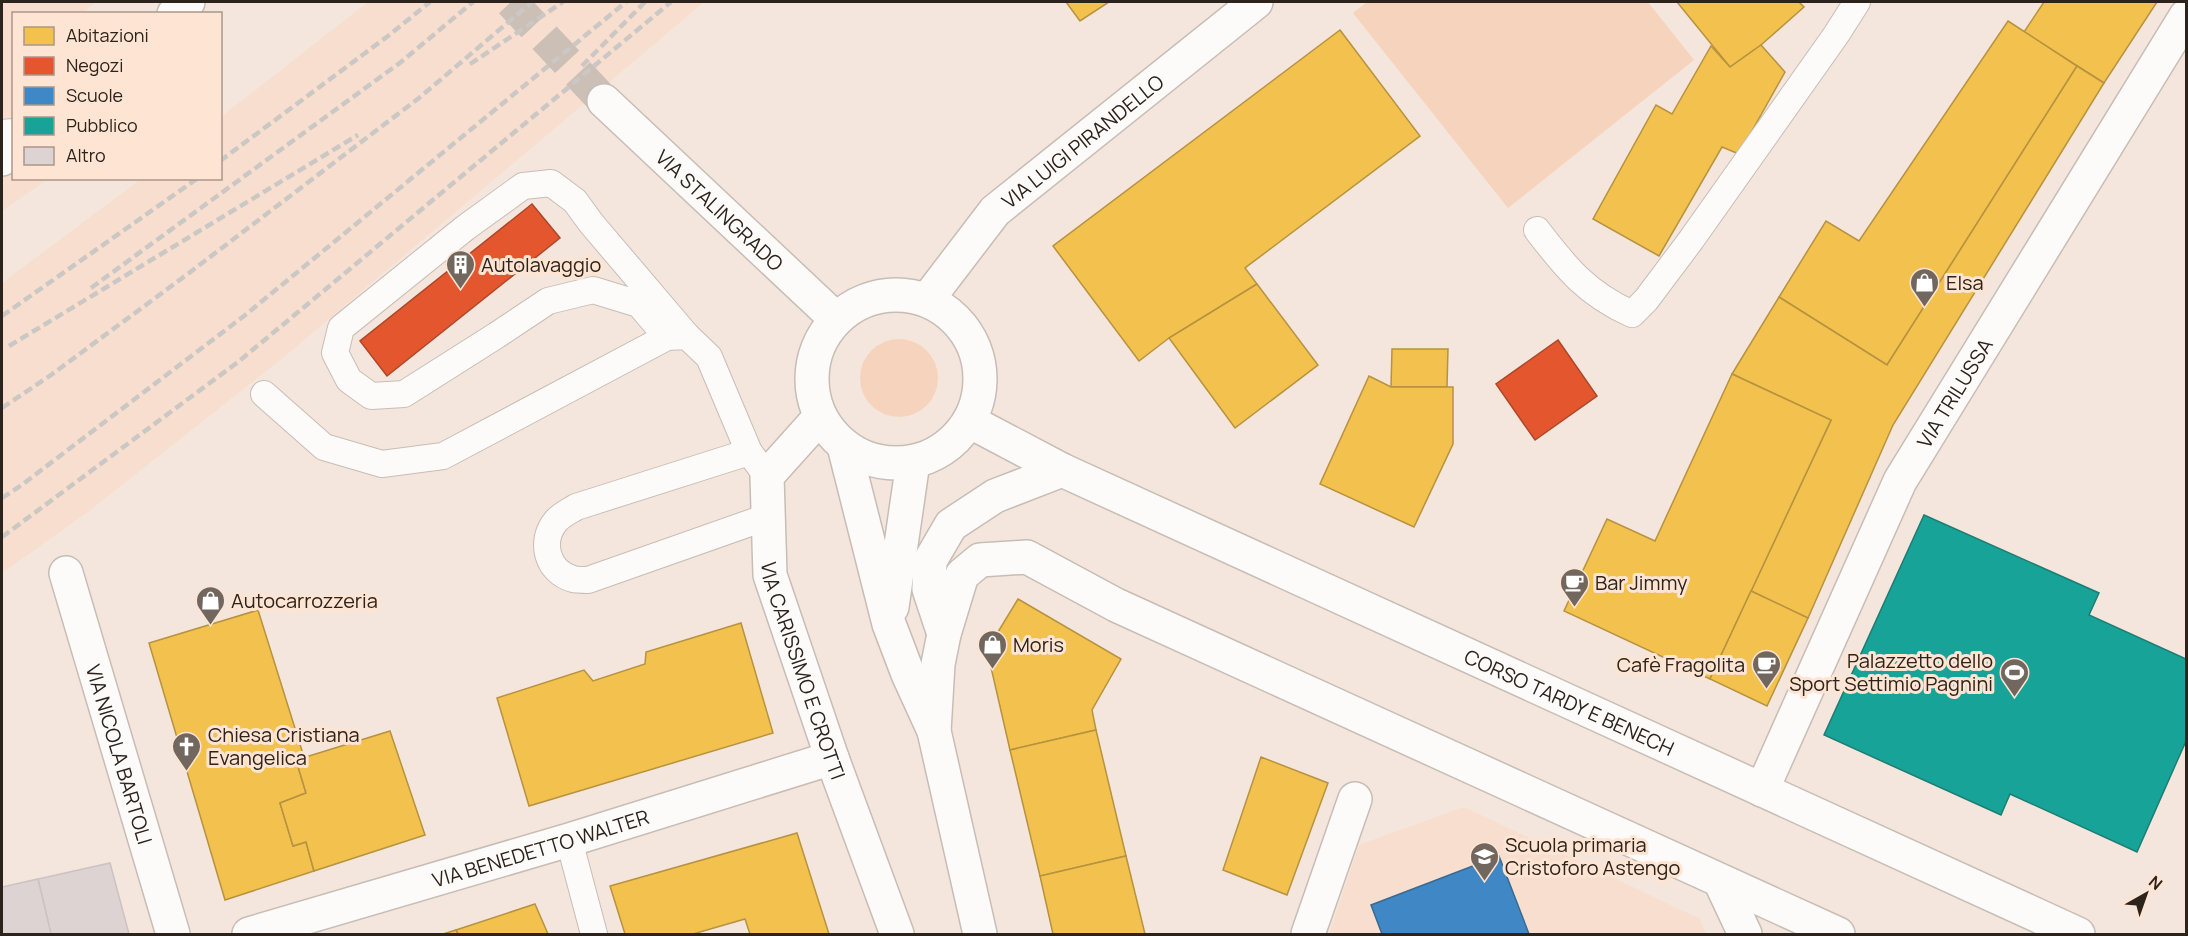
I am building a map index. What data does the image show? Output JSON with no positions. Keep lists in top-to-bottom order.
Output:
{
  "streets": {
    "street": [
      "VIA LUIGI PIRANDELLO",
      "VIA STALINGRADO",
      "VIA TRILUSSA",
      "VIA CARISSIMO E CROTTI",
      "CORSO TARDY E BENECH",
      "VIA NICOLA BARTOLI",
      "VIA BENEDETTO WALTER"
    ]
  },
  "crossings": [
    ["VIA LUIGI PIRANDELLO", "VIA STALINGRADO"],
    ["VIA LUIGI PIRANDELLO", "CORSO TARDY E BENECH"],
    ["VIA STALINGRADO", "CORSO TARDY E BENECH"],
    ["VIA TRILUSSA", "CORSO TARDY E BENECH"],
    ["VIA CARISSIMO E CROTTI", "VIA BENEDETTO WALTER"]
  ],
  "places": {
    "building": ["Autolavaggio"],
    "shop": ["Elsa", "Autocarrozzeria", "Moris"],
    "cafe": ["Bar Jimmy", "Cafè Fragolita"],
    "sports": ["Palazzetto dello Sport Settimio Pagnini"],
    "church": ["Chiesa Cristiana Evangelica"],
    "school or university": ["Scuola primaria Cristoforo Astengo"]
  },
  "legend": [
    "Abitazioni",
    "Negozi",
    "Scuole",
    "Pubblico",
    "Altro"
  ],
  "north": "top right"
}
